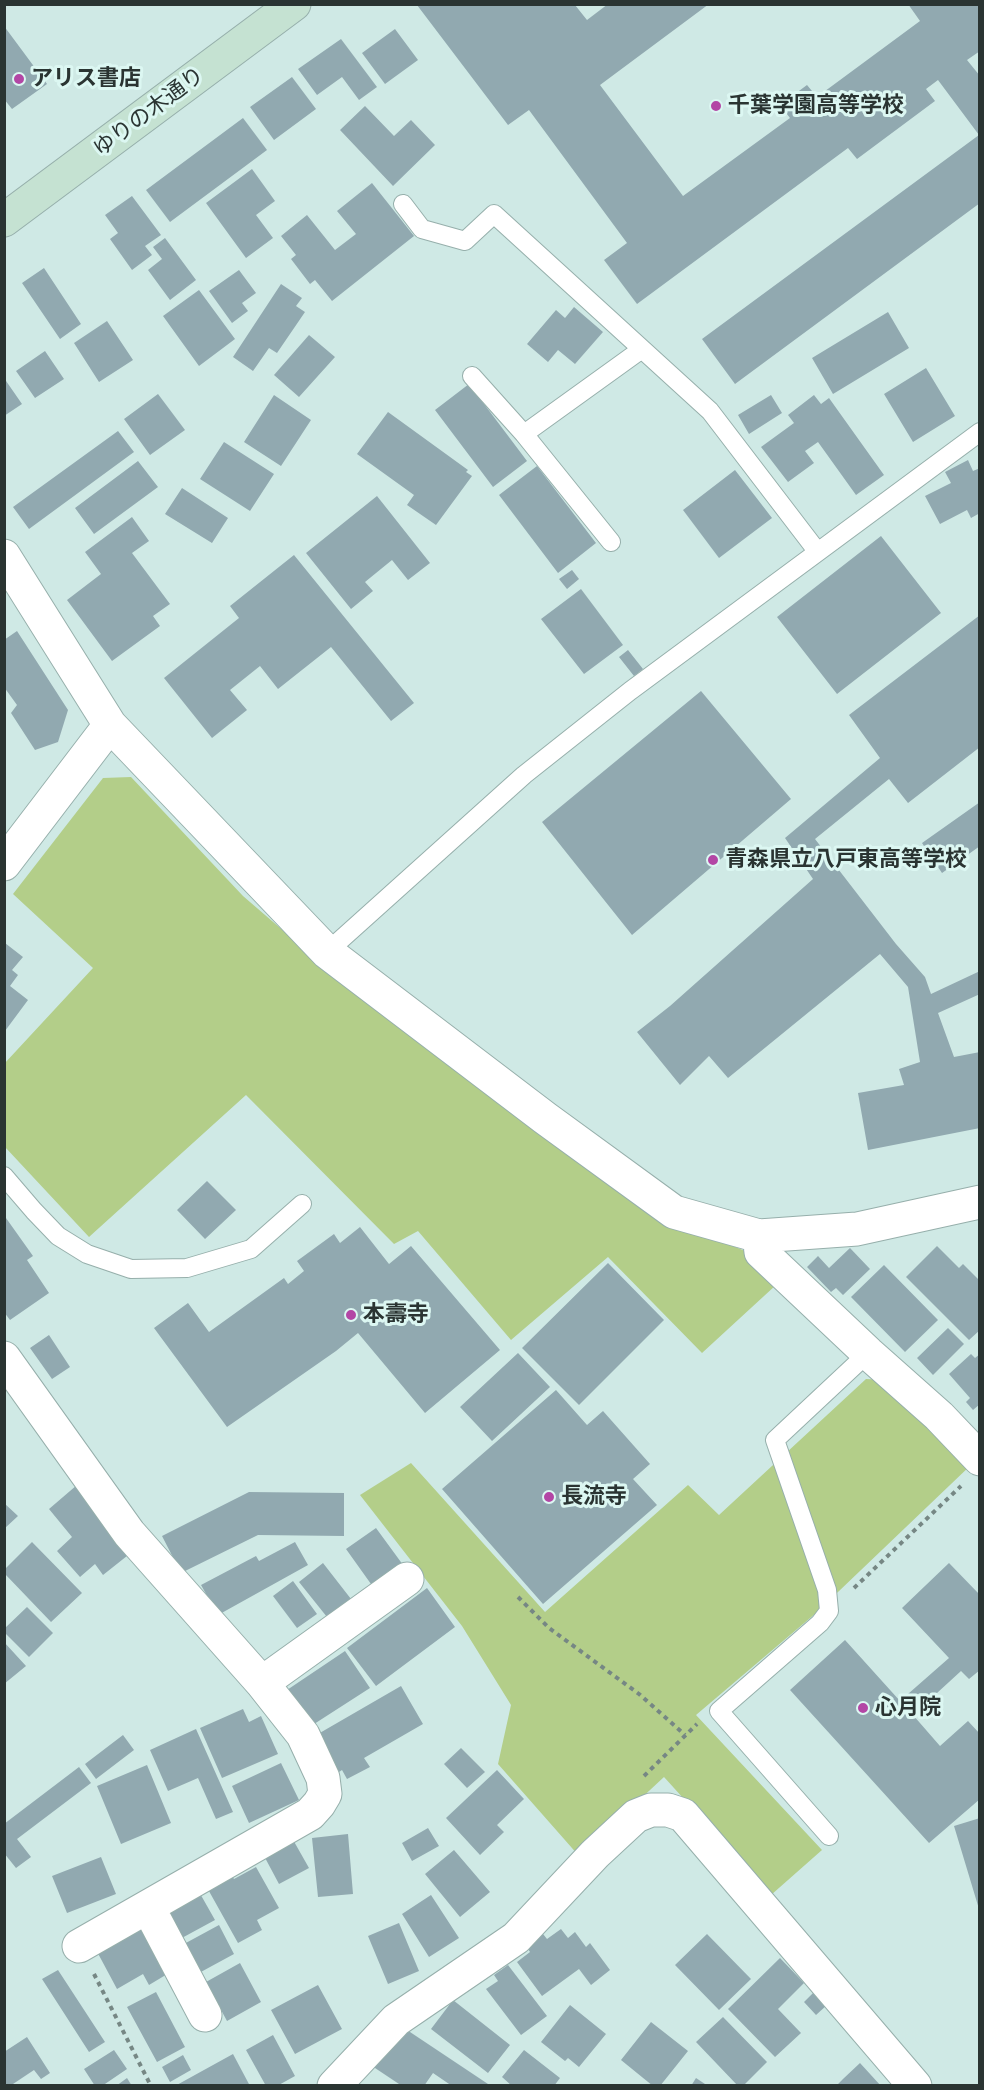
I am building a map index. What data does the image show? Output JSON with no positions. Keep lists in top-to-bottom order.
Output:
{
  "streets": {
    "street": ["ゆりの木通り"]
  },
  "places": [
    "アリス書店",
    "千葉学園高等学校",
    "青森県立八戸東高等学校",
    "本壽寺",
    "長流寺",
    "心月院"
  ]
}
